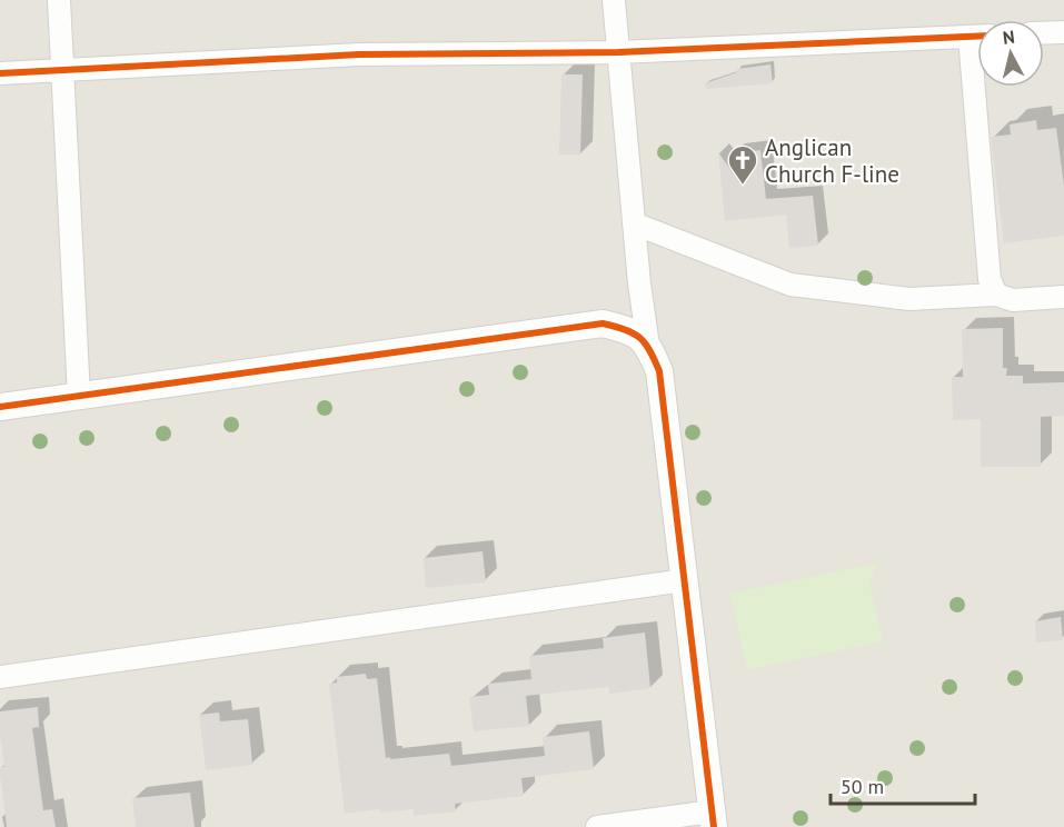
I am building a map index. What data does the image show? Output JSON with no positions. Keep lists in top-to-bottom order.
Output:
{
  "places": {
    "church": ["Anglican Church F-line"]
  },
  "scale_bar": "50 m",
  "north": "top"
}
